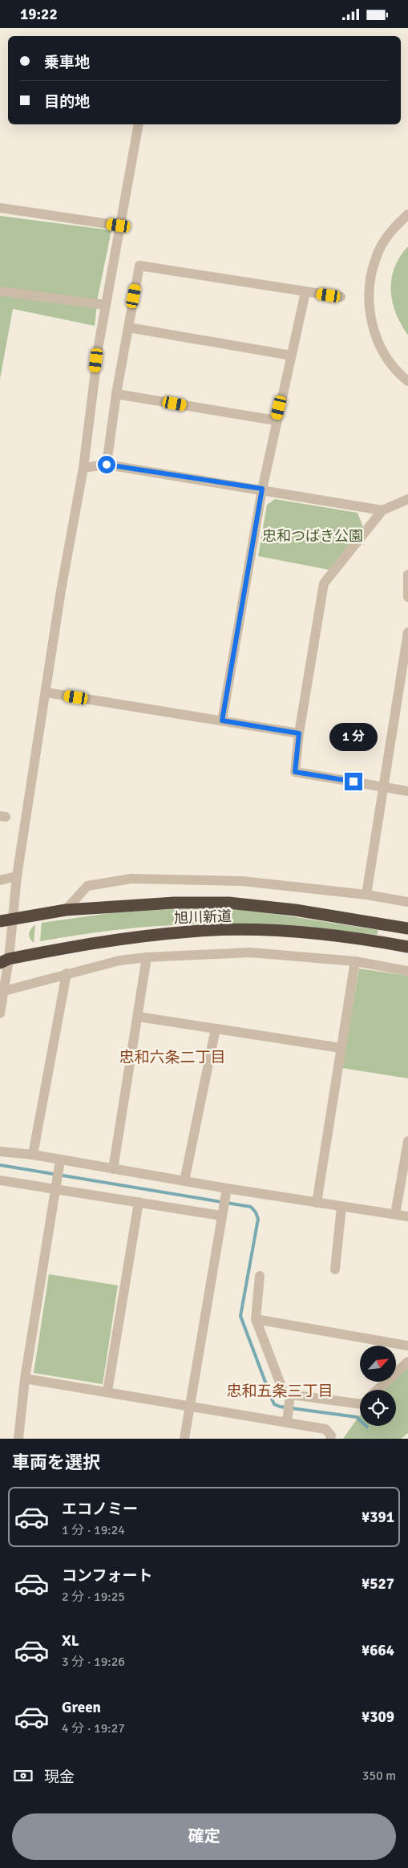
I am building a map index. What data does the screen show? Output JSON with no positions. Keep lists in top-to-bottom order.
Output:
{
  "streets": {
    "highway": ["旭川新道"]
  },
  "districts": ["忠和六条二丁目", "忠和五条三丁目"],
  "parks": ["忠和つばき公園"],
  "north": "top right",
  "page": {
    "status": "19:22",
    "banner": ["乗車地", "目的地"],
    "bubble": "1 分",
    "heading": "車両を選択",
    "list": [
      {
        "name": "エコノミー",
        "note": "1 分 · 19:24",
        "value": "¥391"
      },
      {
        "name": "コンフォート",
        "note": "2 分 · 19:25",
        "value": "¥527"
      },
      {
        "name": "XL",
        "note": "3 分 · 19:26",
        "value": "¥664"
      },
      {
        "name": "Green",
        "note": "4 分 · 19:27",
        "value": "¥309"
      }
    ],
    "pay": ["現金", "350 m"],
    "buttons": "確定"
  }
}
